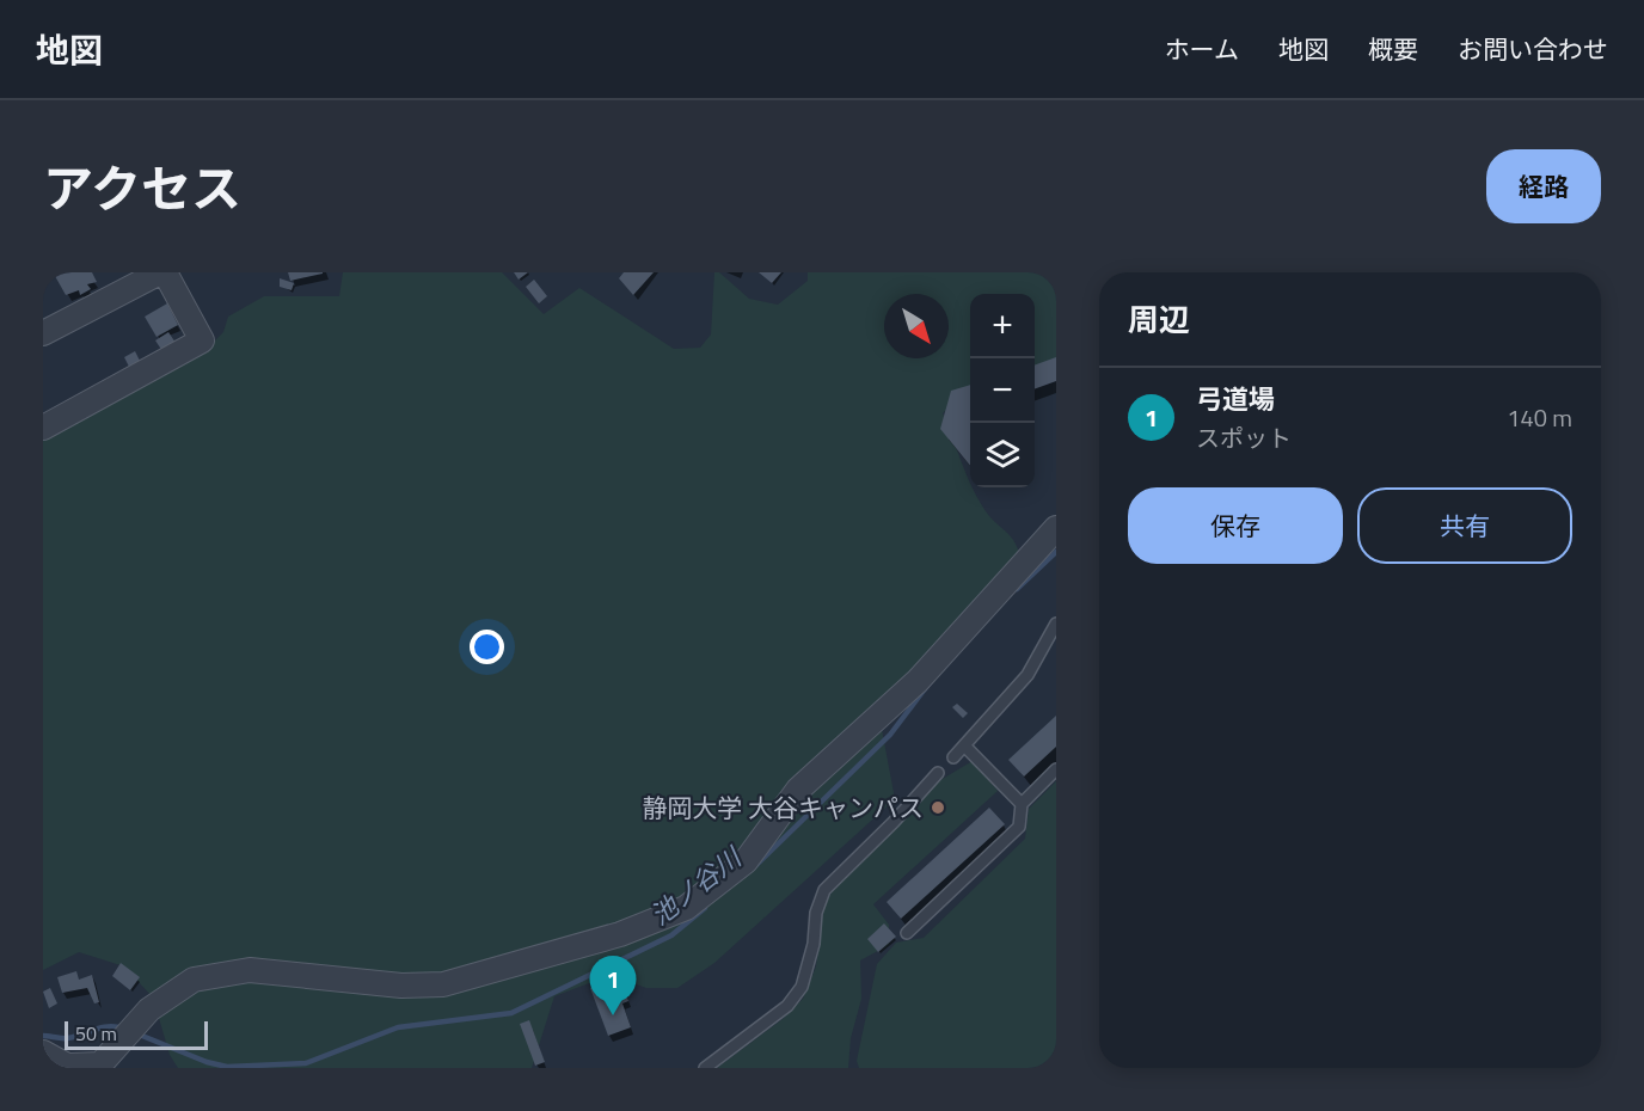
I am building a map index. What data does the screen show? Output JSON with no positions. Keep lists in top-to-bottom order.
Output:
{
  "water": ["池ノ谷川"],
  "places": ["静岡大学 大谷キャンパス"],
  "scale_bar": "50 m",
  "north": "bottom right",
  "page": {
    "header": "地図",
    "nav": [
      "ホーム",
      "地図",
      "概要",
      "お問い合わせ"
    ],
    "title": "アクセス",
    "buttons": [
      "経路",
      ["保存", "共有"]
    ],
    "heading": "周辺",
    "map_buttons": ["+", "−"],
    "list": [
      {
        "mark": "1",
        "name": "弓道場",
        "note": "スポット",
        "value": "140 m"
      }
    ],
    "pins": "1",
    "scale": "50 m"
  }
}
